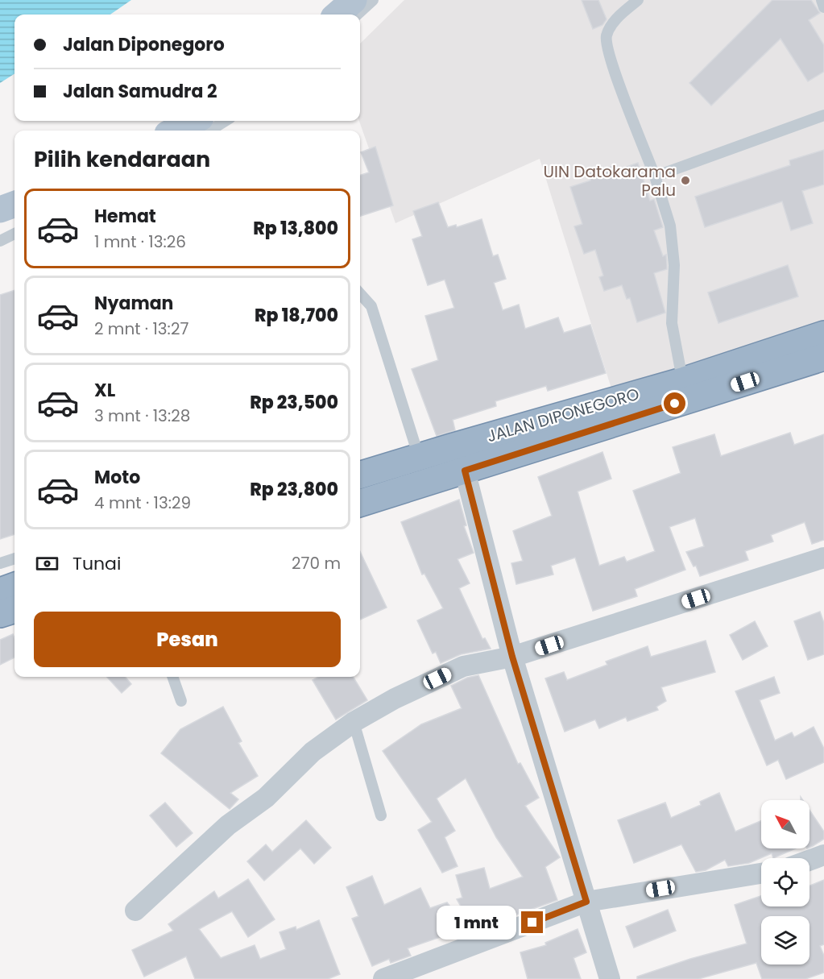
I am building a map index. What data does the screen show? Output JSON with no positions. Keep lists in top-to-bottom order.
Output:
{
  "streets": {
    "highway": ["JALAN DIPONEGORO"]
  },
  "places": ["UIN Datokarama Palu"],
  "north": "top left",
  "page": {
    "banner": ["Jalan Diponegoro", "Jalan Samudra 2"],
    "heading": "Pilih kendaraan",
    "list": [
      {
        "name": "Hemat",
        "note": "1 mnt · 13:26",
        "value": "Rp 13,800"
      },
      {
        "name": "Nyaman",
        "note": "2 mnt · 13:27",
        "value": "Rp 18,700"
      },
      {
        "name": "XL",
        "note": "3 mnt · 13:28",
        "value": "Rp 23,500"
      },
      {
        "name": "Moto",
        "note": "4 mnt · 13:29",
        "value": "Rp 23,800"
      }
    ],
    "pay": ["Tunai", "270 m"],
    "buttons": "Pesan",
    "bubble": "1 mnt"
  }
}
